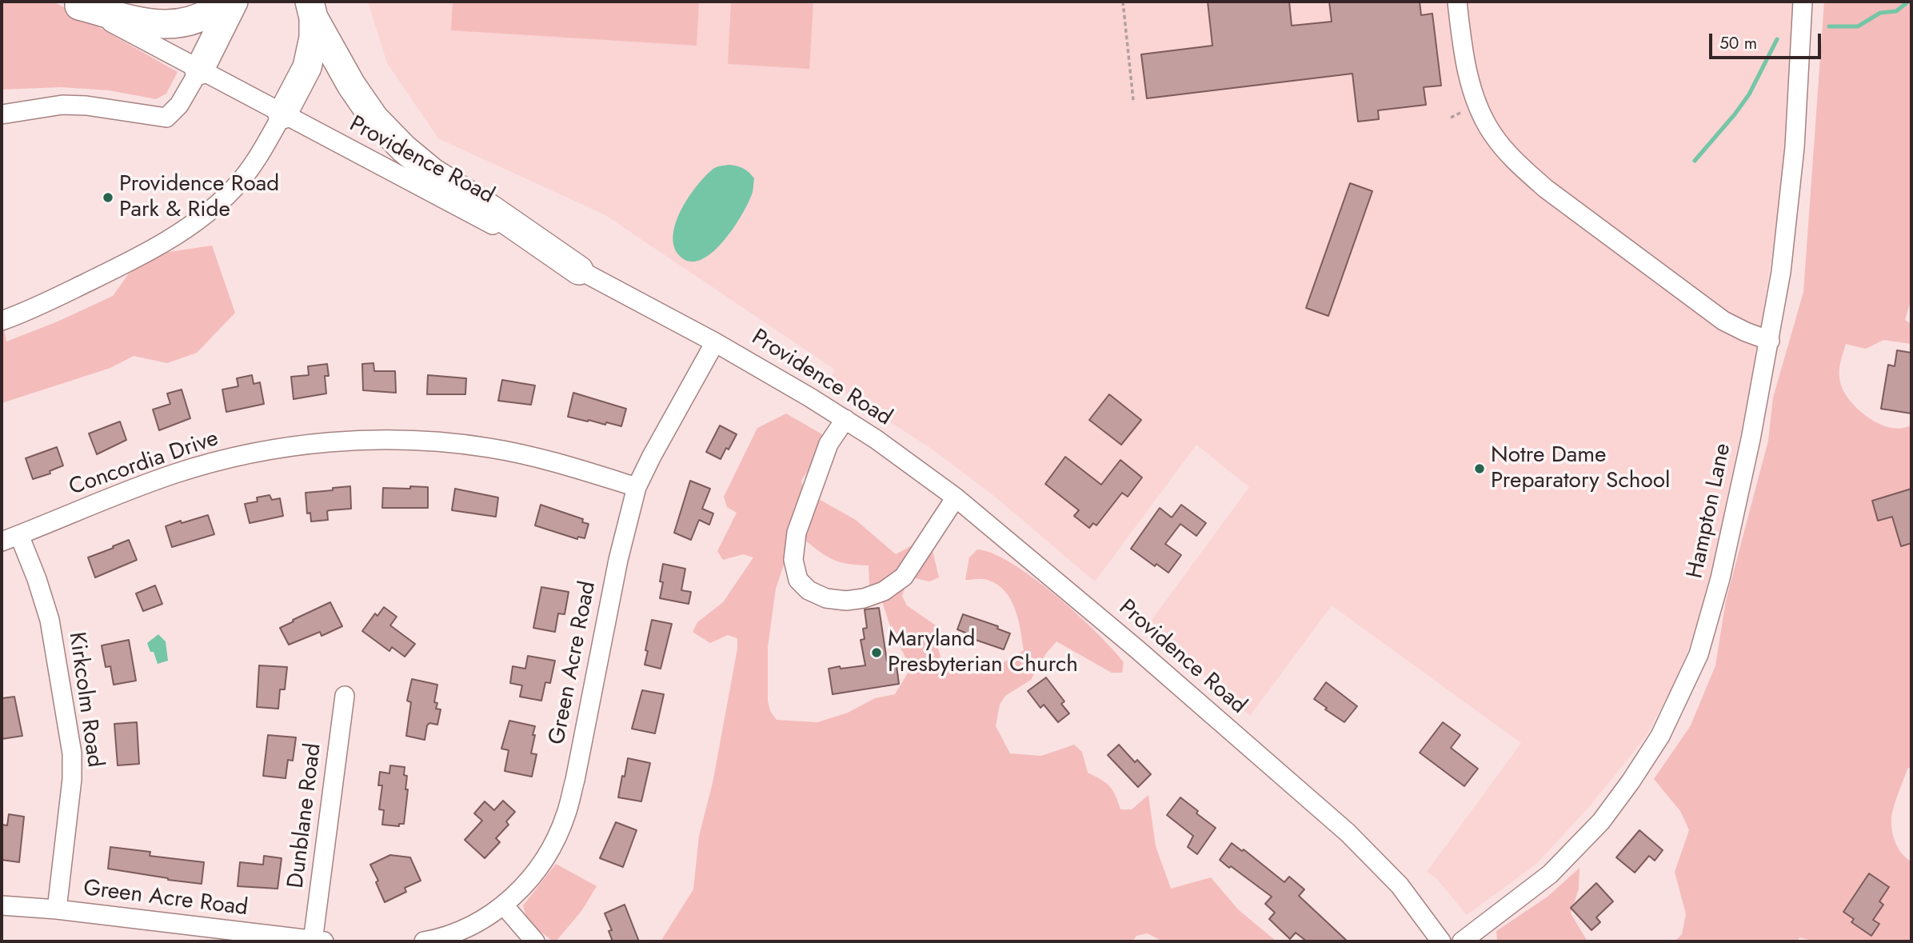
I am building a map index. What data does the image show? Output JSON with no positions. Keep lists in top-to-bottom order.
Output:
{
  "streets": {
    "street": [
      "Providence Road",
      "Concordia Drive",
      "Hampton Lane",
      "Green Acre Road",
      "Kirkcolm Road",
      "Dunblane Road"
    ]
  },
  "crossings": [
    ["Providence Road", "Green Acre Road"],
    ["Concordia Drive", "Green Acre Road"],
    ["Concordia Drive", "Kirkcolm Road"],
    ["Green Acre Road", "Kirkcolm Road"],
    ["Green Acre Road", "Dunblane Road"]
  ],
  "places": ["Providence Road Park & Ride", "Notre Dame Preparatory School", "Maryland Presbyterian Church"],
  "scale_bar": "50 m"
}
